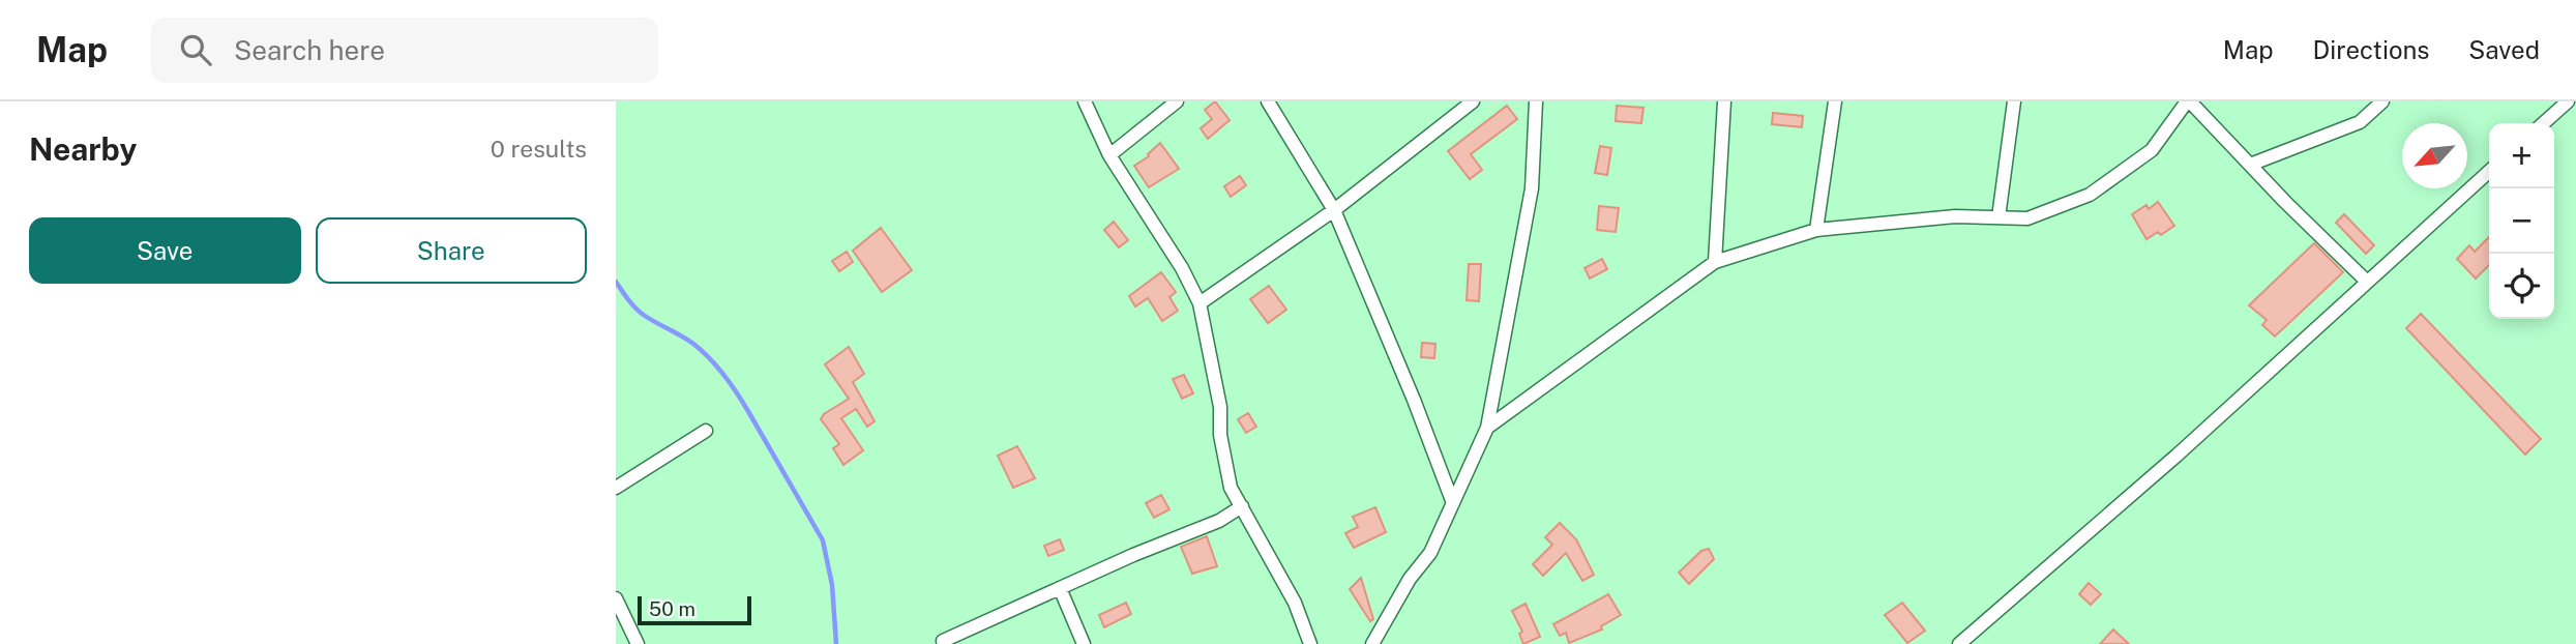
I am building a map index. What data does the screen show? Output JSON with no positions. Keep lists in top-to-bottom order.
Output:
{
  "scale_bar": "50 m",
  "north": "bottom left",
  "page": {
    "header": "Map",
    "search": "Search here",
    "nav": ["Map", "Directions", "Saved"],
    "heading": ["Nearby", "0 results"],
    "map_buttons": ["+", "−"],
    "buttons": ["Save", "Share"],
    "scale": "50 m"
  }
}
